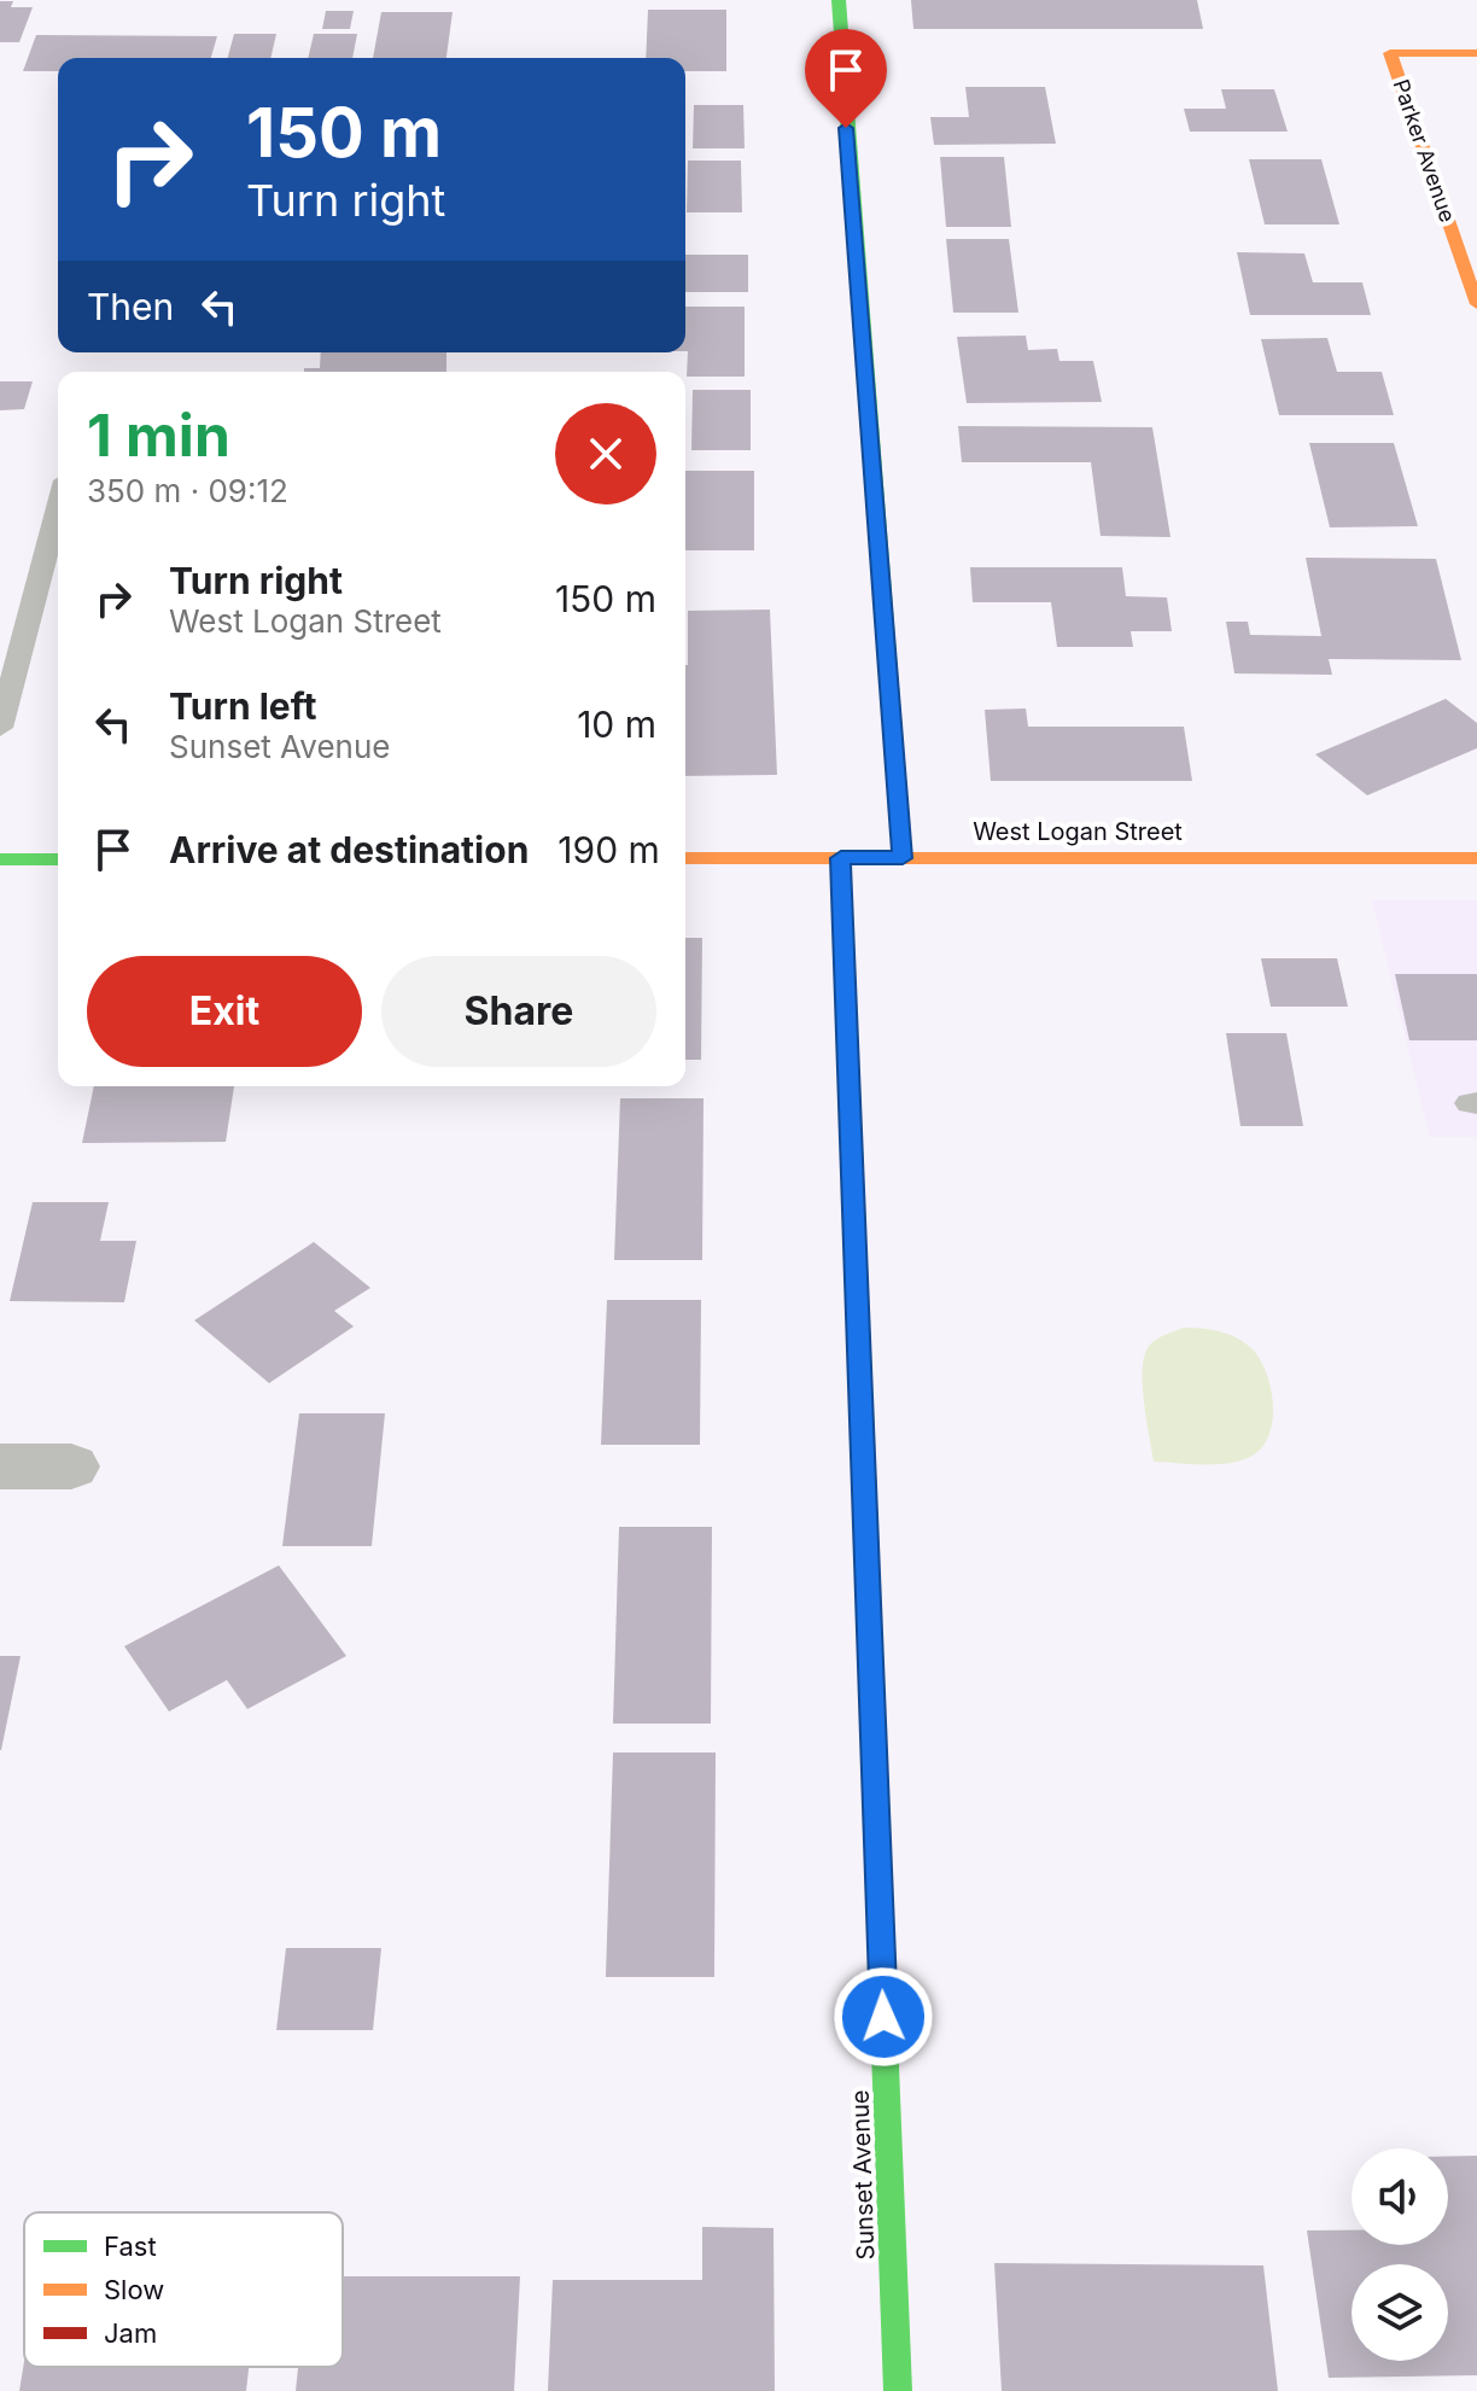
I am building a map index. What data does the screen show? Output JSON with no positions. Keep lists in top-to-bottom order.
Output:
{
  "streets": {
    "street": ["Parker Avenue", "West Logan Street", "Sunset Avenue"]
  },
  "crossings": [
    ["West Logan Street", "Sunset Avenue"]
  ],
  "legend": ["Fast", "Slow", "Jam"],
  "page": {
    "turn": ["150 m", "Turn right"],
    "then": "Then",
    "heading": ["1 min", "350 m · 09:12"],
    "list": [
      {
        "name": "Turn right",
        "note": "West Logan Street",
        "value": "150 m"
      },
      {
        "name": "Turn left",
        "note": "Sunset Avenue",
        "value": "10 m"
      },
      {
        "name": "Arrive at destination",
        "value": "190 m"
      }
    ],
    "buttons": ["Exit", "Share"]
  }
}
